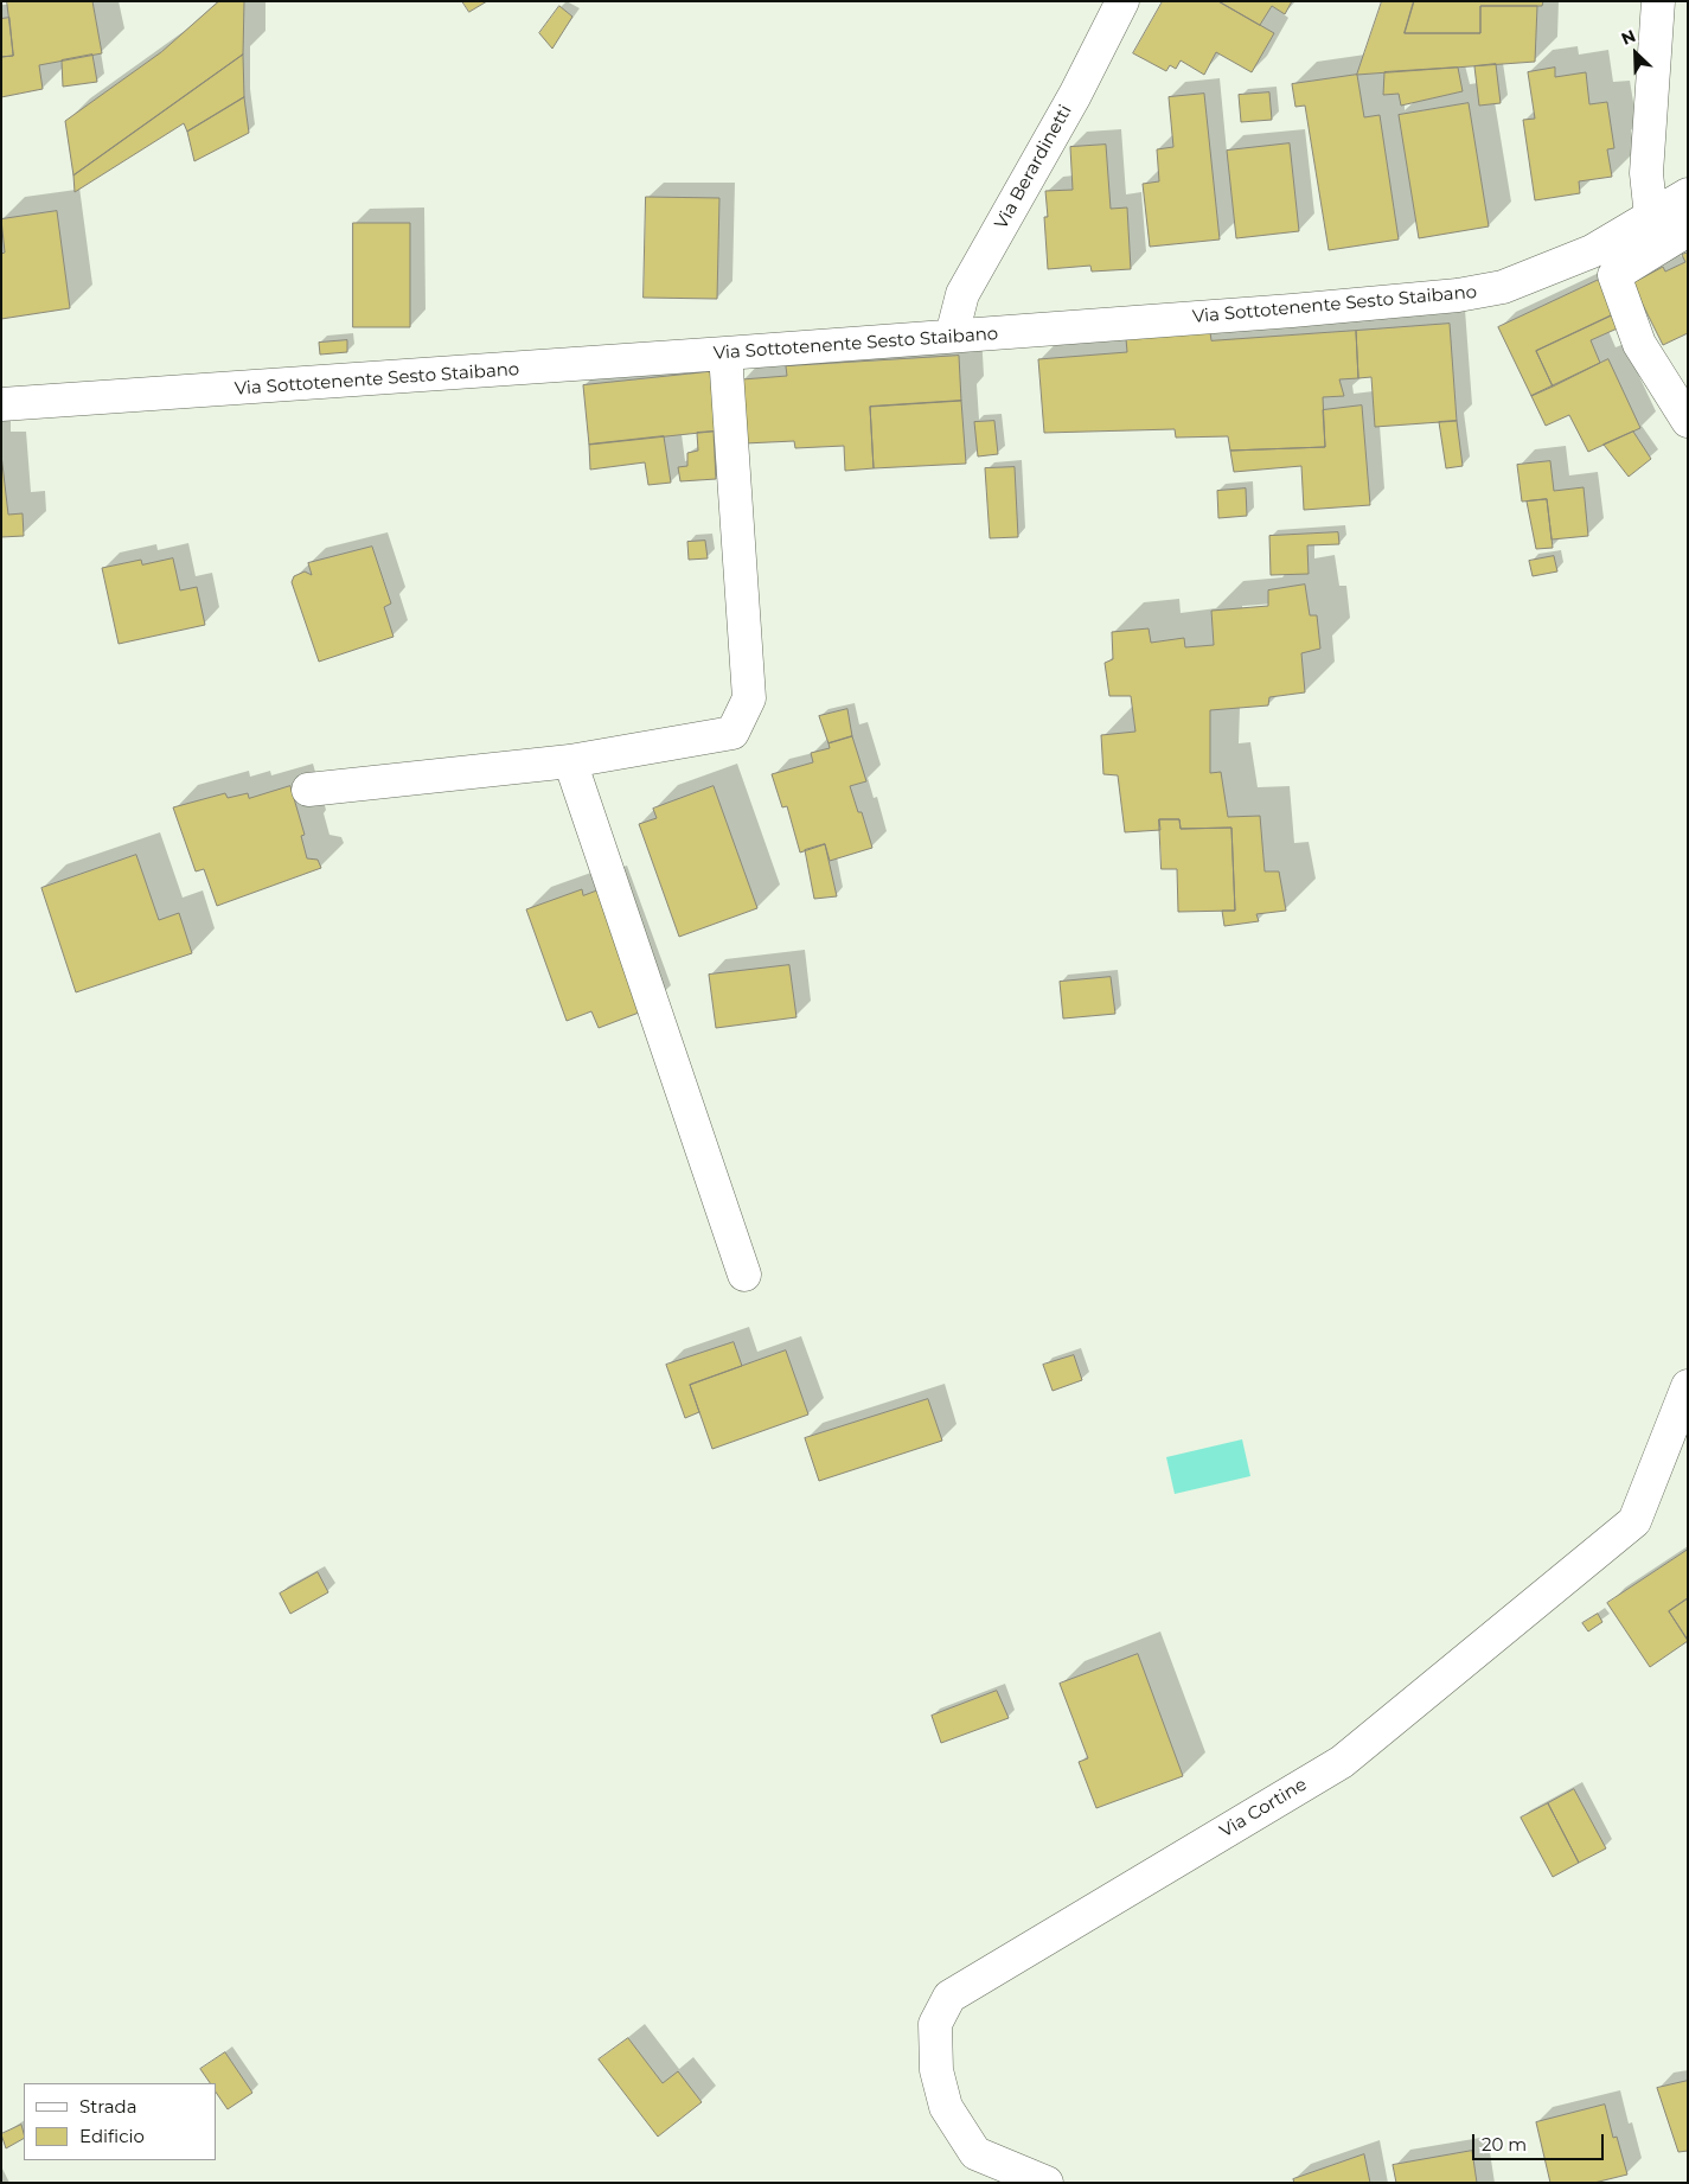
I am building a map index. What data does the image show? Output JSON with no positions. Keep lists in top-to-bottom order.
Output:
{
  "streets": {
    "street": ["Via Berardinetti", "Via Sottotenente Sesto Staibano", "Via Cortine"]
  },
  "crossings": [
    ["Via Berardinetti", "Via Sottotenente Sesto Staibano"]
  ],
  "legend": ["Strada", "Edificio"],
  "scale_bar": "20 m",
  "north": "top left"
}
